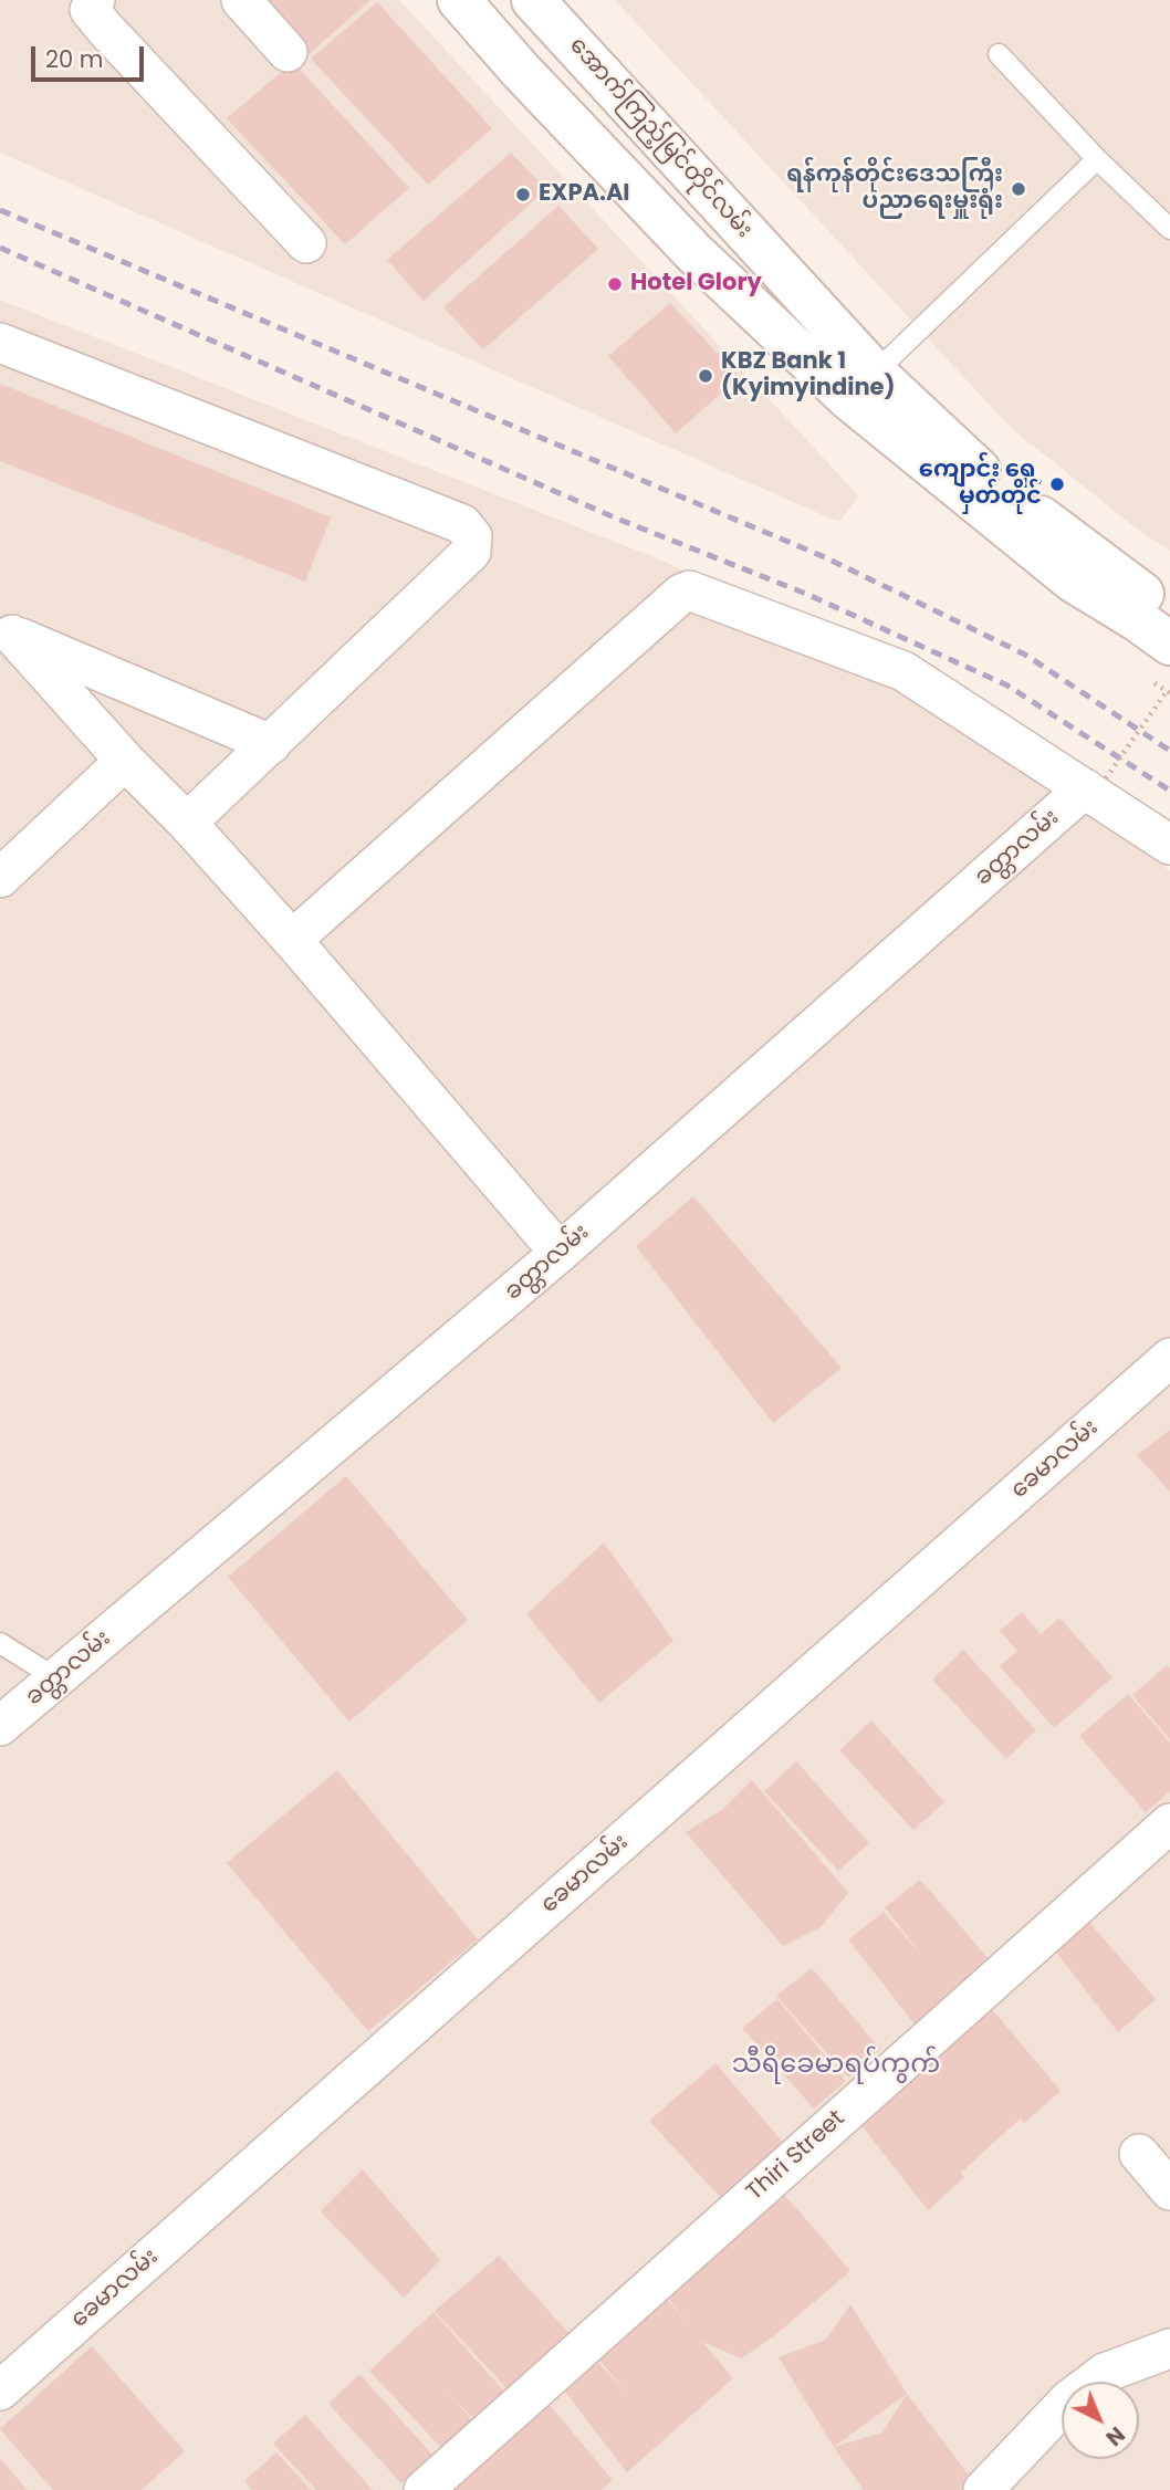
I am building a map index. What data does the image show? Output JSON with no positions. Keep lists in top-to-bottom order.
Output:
{
  "streets": {
    "main road": ["အောက်ကြည့်မြင်တိုင်လမ်း"],
    "street": ["ခတ္တာလမ်း", "ခေမာလမ်း", "Thiri Street"]
  },
  "districts": ["သီရိခေမာရပ်ကွက်"],
  "places": [
    "ရန်ကုန်တိုင်းဒေသကြီး ပညာရေးမှူးရုံး",
    "EXPA.AI",
    "Hotel Glory",
    "KBZ Bank 1 (Kyimyindine)",
    "ကျောင်း ရှေ့ မှတ်တိုင်"
  ],
  "scale_bar": "20 m",
  "north": "bottom right"
}
